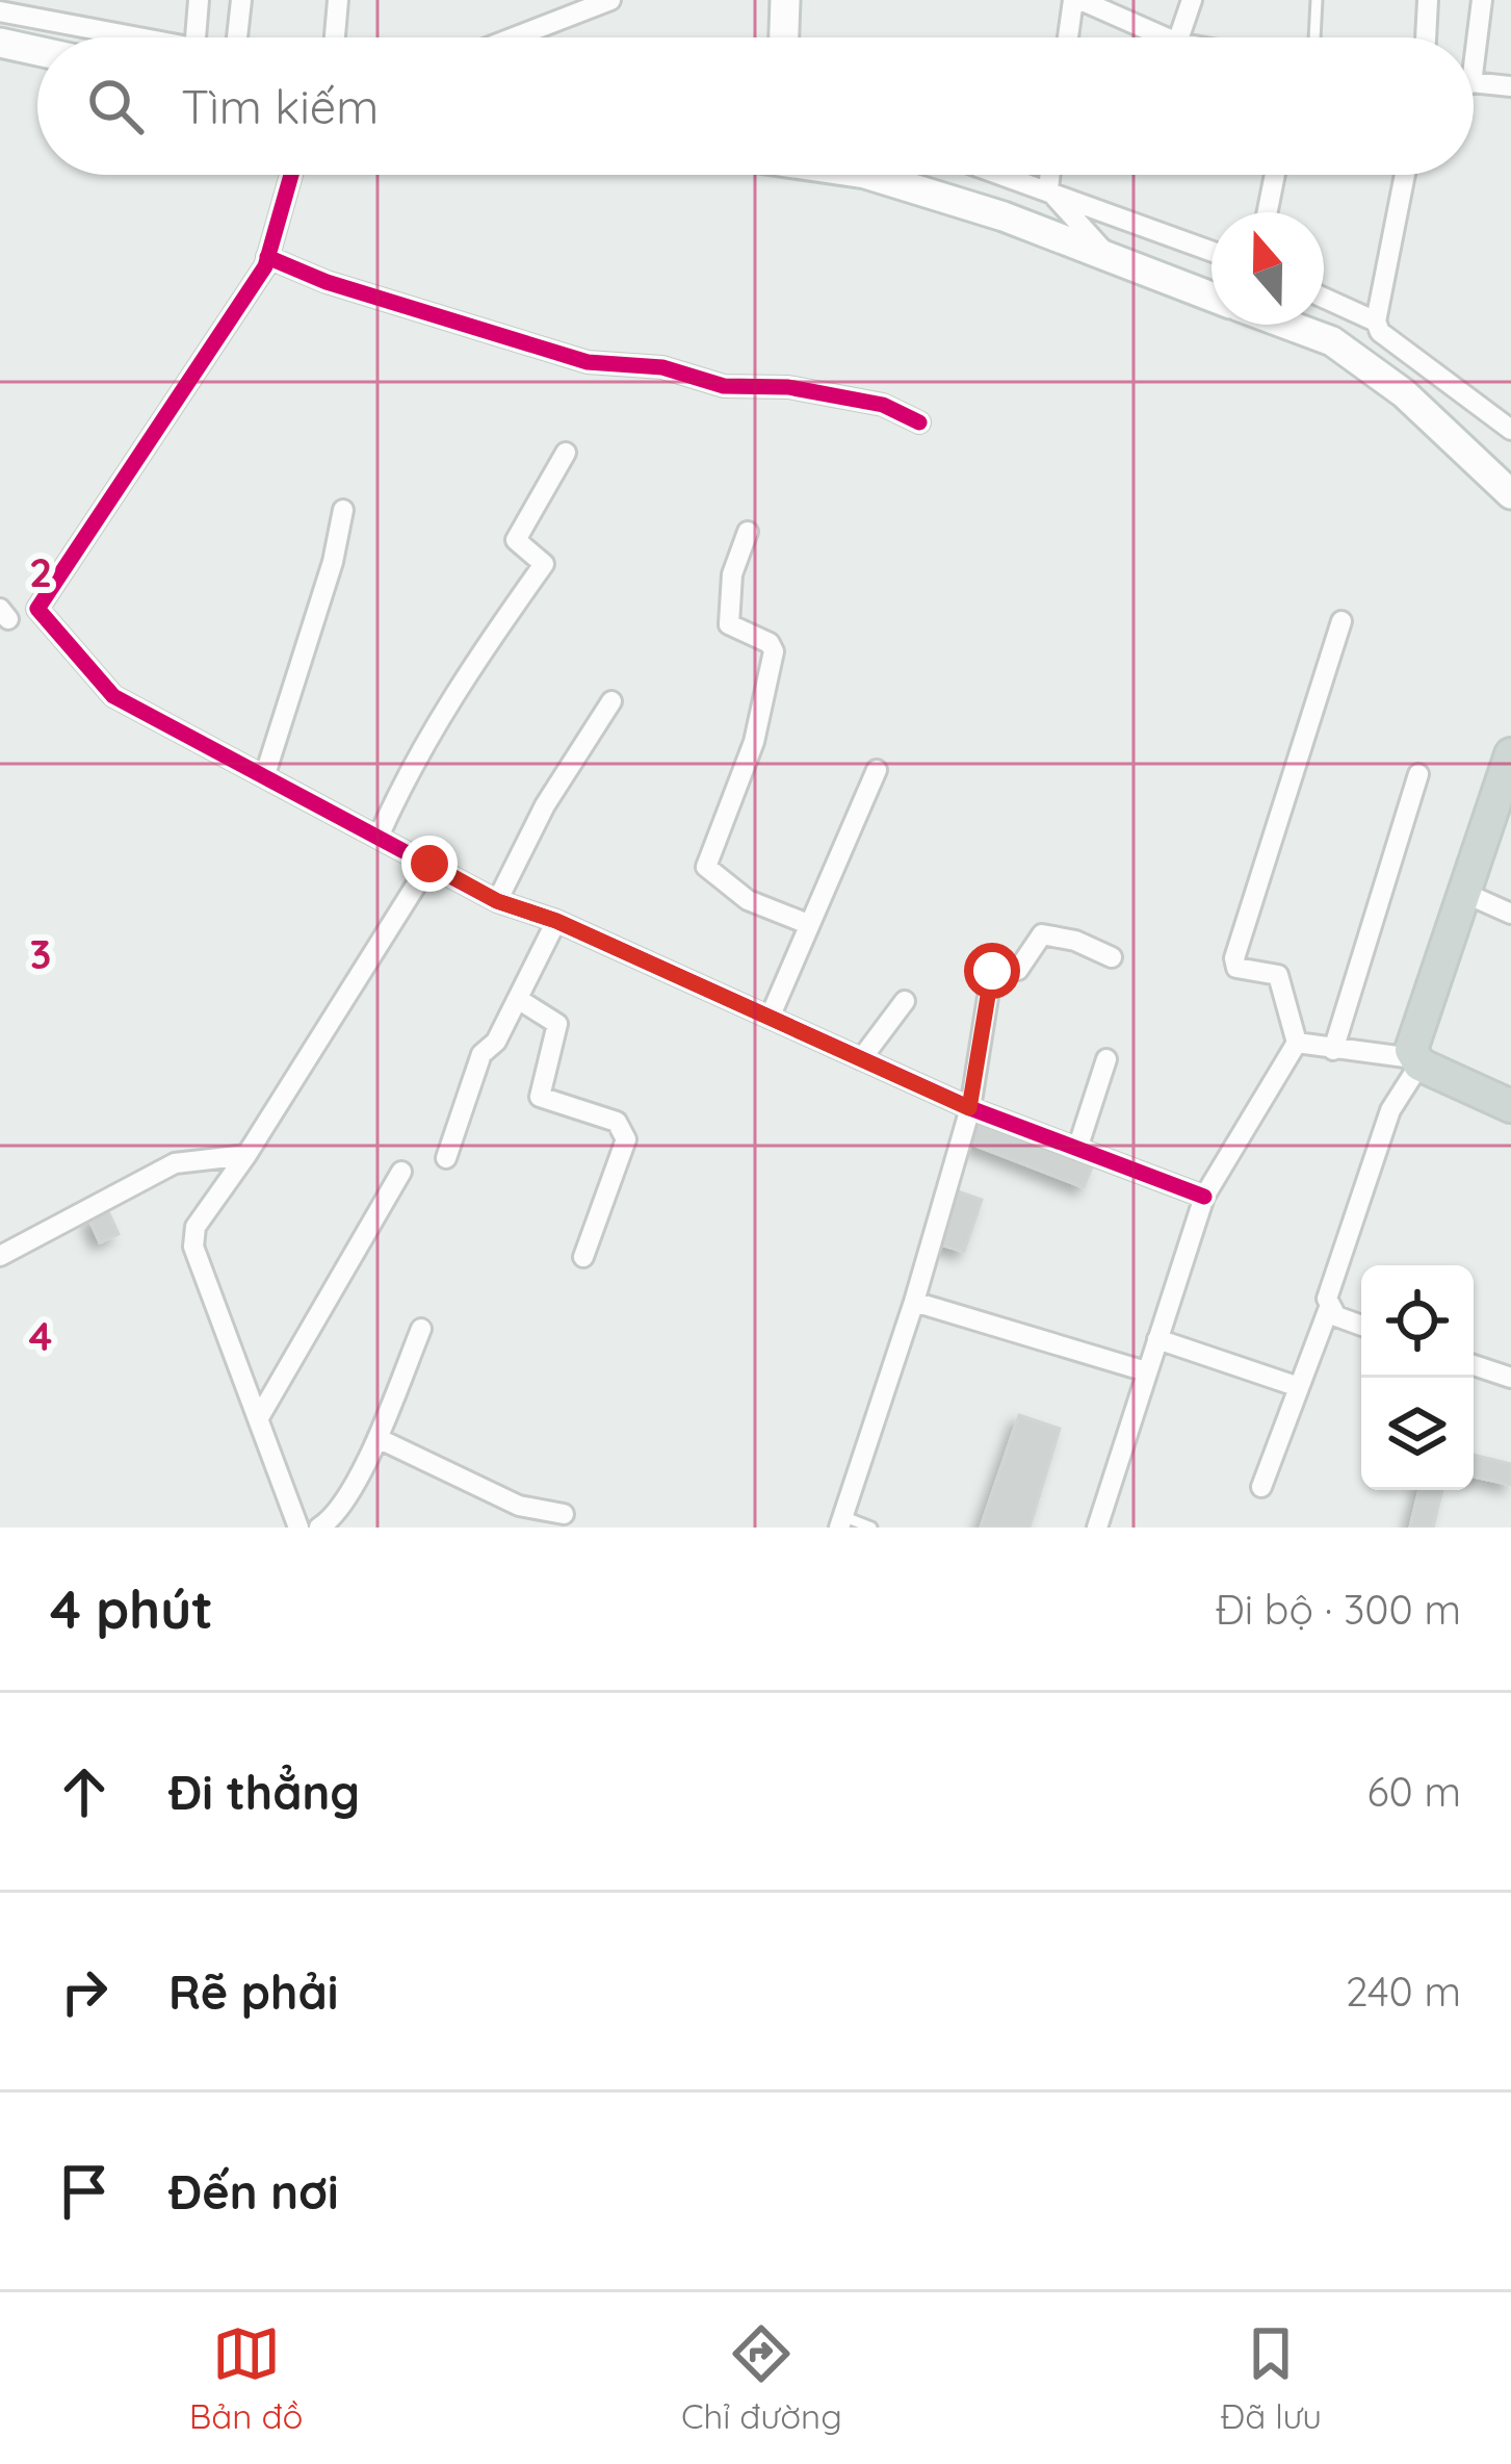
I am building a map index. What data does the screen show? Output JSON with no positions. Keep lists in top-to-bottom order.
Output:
{
  "north": "top",
  "page": {
    "search": "Tìm kiếm",
    "heading": ["4 phút", "Đi bộ · 300 m"],
    "list": [
      ["Đi thẳng", "60 m"],
      ["Rẽ phải", "240 m"],
      "Đến nơi"
    ],
    "nav": ["Bản đồ", "Chỉ đường", "Đã lưu"]
  },
  "grid": {
    "rows": ["2", "3", "4"]
  }
}
